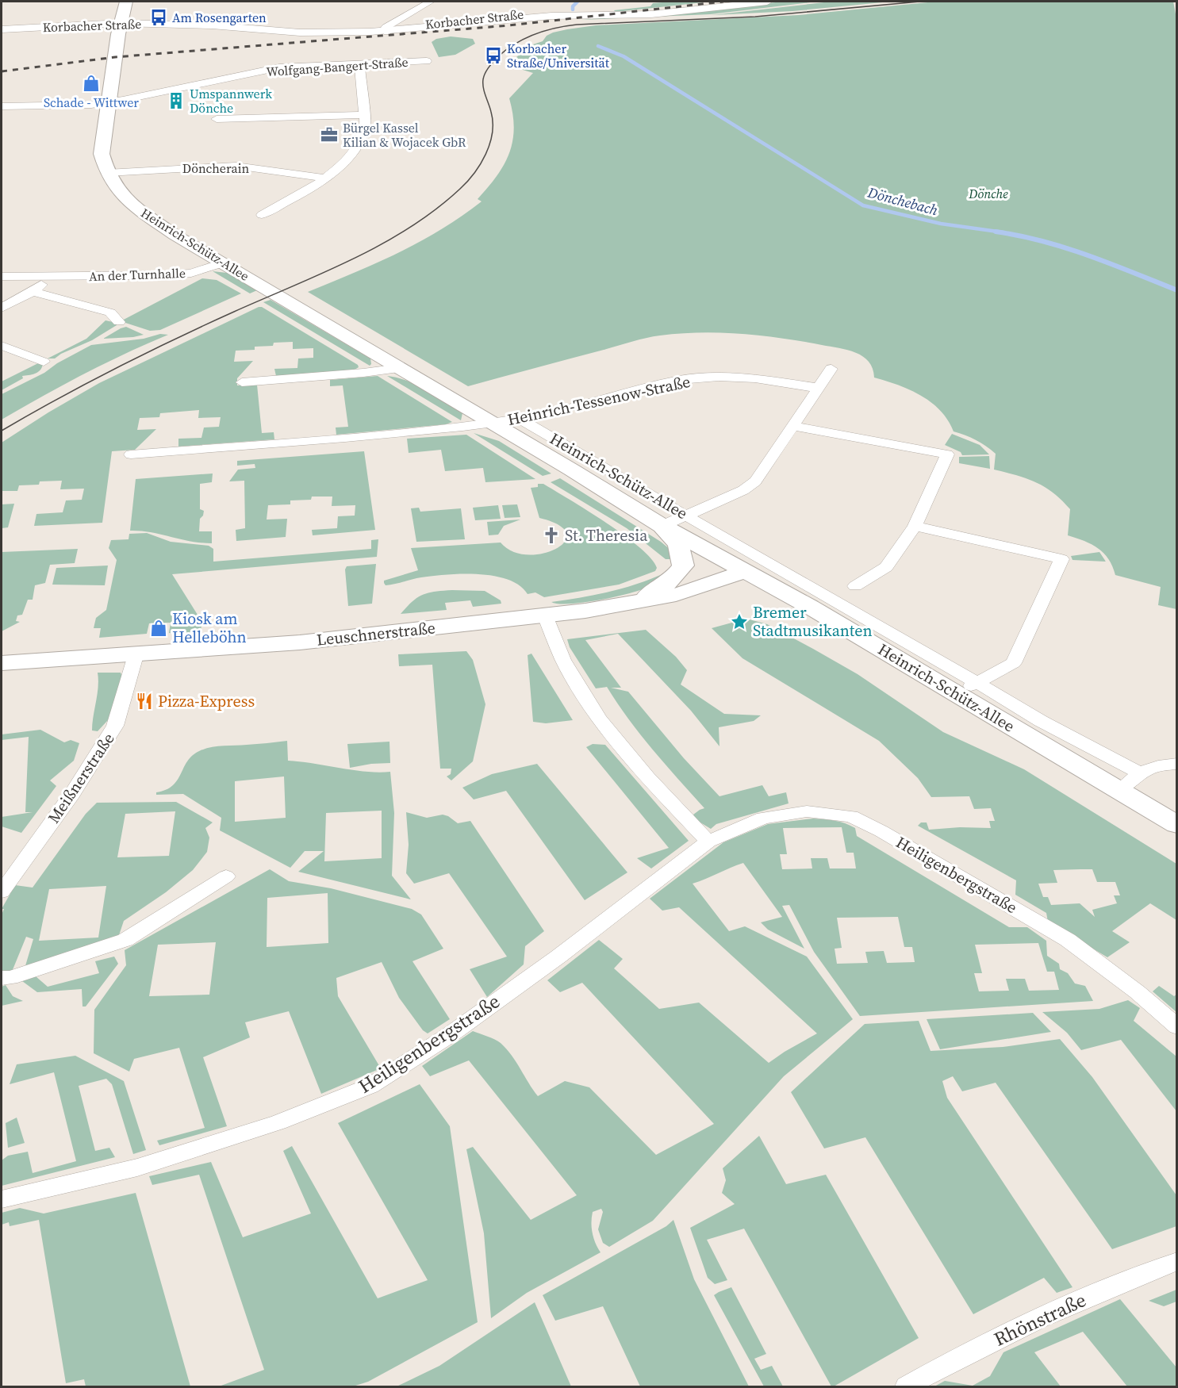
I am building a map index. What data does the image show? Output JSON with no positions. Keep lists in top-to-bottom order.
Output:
{
  "streets": {
    "main road": ["Heinrich-Schütz-Allee", "Leuschnerstraße"],
    "street": [
      "Korbacher Straße",
      "Wolfgang-Bangert-Straße",
      "Döncherain",
      "An der Turnhalle",
      "Heinrich-Tessenow-Straße",
      "Meißnerstraße",
      "Heiligenbergstraße",
      "Rhönstraße"
    ]
  },
  "crossings": [
    ["Korbacher Straße", "Heinrich-Schütz-Allee"],
    ["Wolfgang-Bangert-Straße", "Heinrich-Schütz-Allee"],
    ["Döncherain", "Heinrich-Schütz-Allee"],
    ["Heinrich-Schütz-Allee", "An der Turnhalle"],
    ["Heinrich-Schütz-Allee", "Heinrich-Tessenow-Straße"],
    ["Heinrich-Schütz-Allee", "Leuschnerstraße"],
    ["Leuschnerstraße", "Meißnerstraße"]
  ],
  "water": ["Dönchebach"],
  "parks": ["Dönche"],
  "places": {
    "bus stop": ["Am Rosengarten", "Korbacher Straße/Universität"],
    "shop": ["Schade - Wittwer", "Kiosk am Helleböhn"],
    "building": ["Umspannwerk Dönche"],
    "office": ["Bürgel Kassel Kilian & Wojacek GbR"],
    "church": ["St. Theresia"],
    "place": ["Bremer Stadtmusikanten"],
    "restaurant": ["Pizza-Express"]
  }
}
